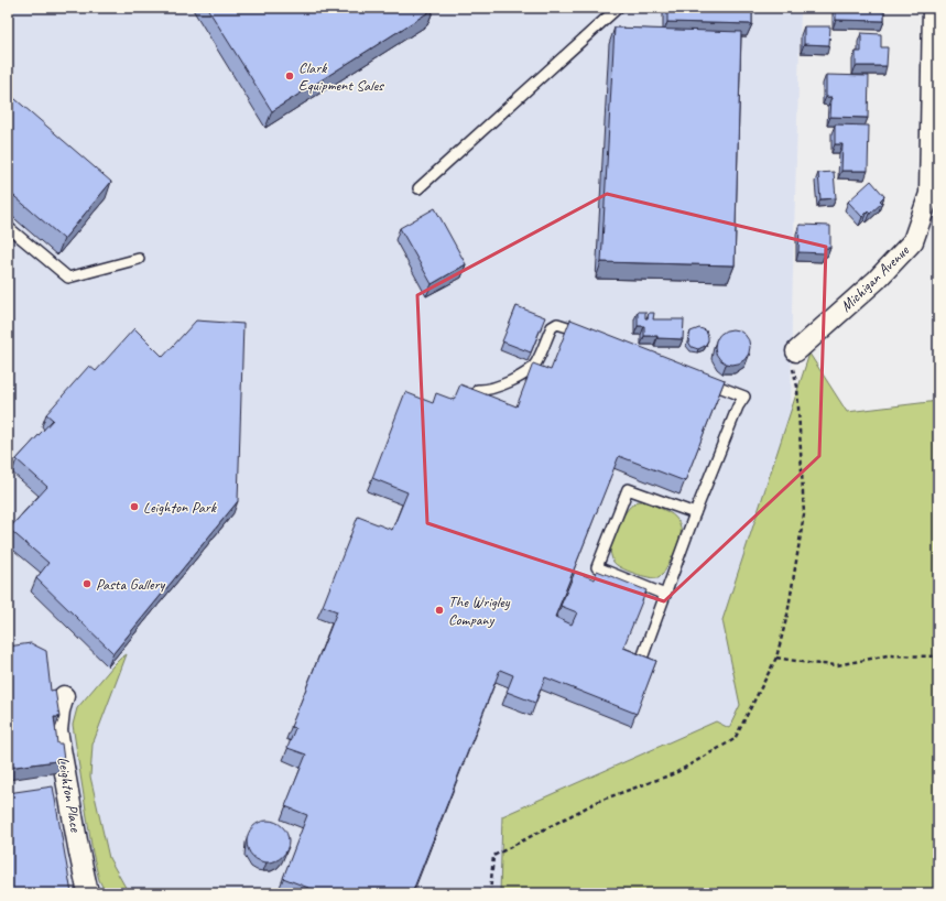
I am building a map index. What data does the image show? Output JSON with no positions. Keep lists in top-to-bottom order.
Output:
{
  "streets": {
    "street": ["Michigan Avenue", "Leighton Place"]
  },
  "places": [
    "Clark Equipment Sales",
    "Leighton Park",
    "Pasta Gallery",
    "The Wrigley Company"
  ]
}
